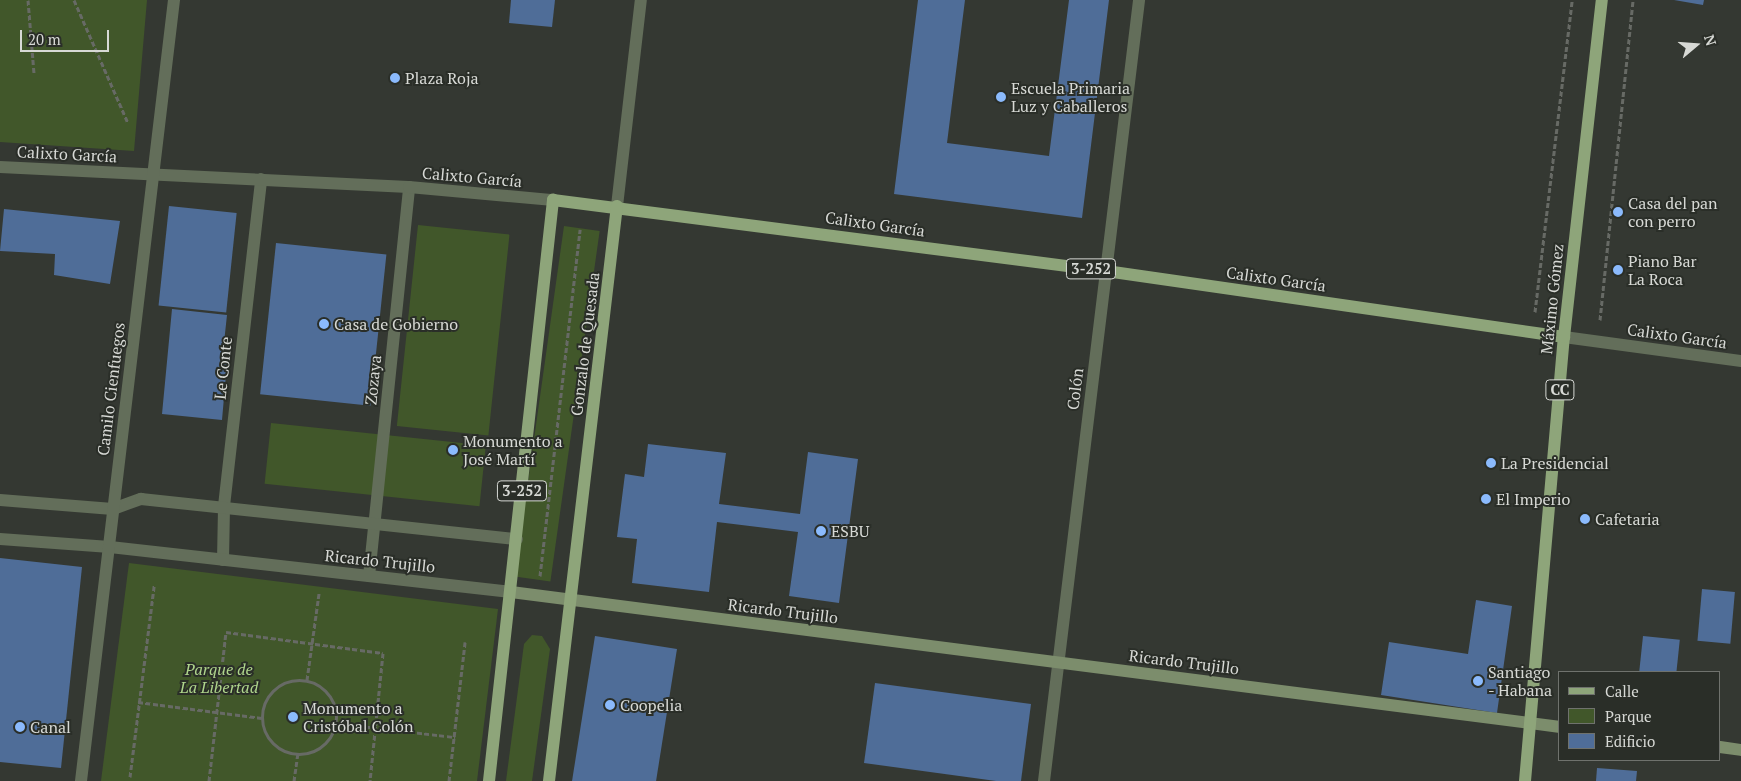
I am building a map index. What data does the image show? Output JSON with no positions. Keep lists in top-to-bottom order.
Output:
{
  "streets": {
    "main road": [
      "Calixto García",
      "3-252",
      "Máximo Gómez",
      "Gonzalo de Quesada",
      "CC",
      "Ricardo Trujillo"
    ],
    "street": [
      "Le Conte",
      "Zozaya",
      "Camilo Cienfuegos",
      "Colón"
    ]
  },
  "crossings": [
    ["Calixto García", "3-252"],
    ["Calixto García", "Máximo Gómez"],
    ["Calixto García", "Gonzalo de Quesada"],
    ["Calixto García", "Le Conte"],
    ["Calixto García", "Zozaya"],
    ["Calixto García", "Camilo Cienfuegos"],
    ["Calixto García", "Colón"],
    ["3-252", "Ricardo Trujillo"],
    ["Máximo Gómez", "Ricardo Trujillo"],
    ["Gonzalo de Quesada", "Ricardo Trujillo"],
    ["Le Conte", "Ricardo Trujillo"],
    ["Zozaya", "Ricardo Trujillo"],
    ["Camilo Cienfuegos", "Ricardo Trujillo"],
    ["Colón", "Ricardo Trujillo"]
  ],
  "parks": ["Parque de La Libertad"],
  "places": [
    "Plaza Roja",
    "Escuela Primaria Luz y Caballeros",
    "Casa del pan con perro",
    "Piano Bar La Roca",
    "Casa de Gobierno",
    "Monumento a José Martí",
    "La Presidencial",
    "El Imperio",
    "Cafetaria",
    "ESBU",
    "Santiago - Habana",
    "Coopelia",
    "Monumento a Cristóbal Colón",
    "Canal"
  ],
  "legend": ["Calle", "Parque", "Edificio"],
  "scale_bar": "20 m",
  "north": "right"
}
